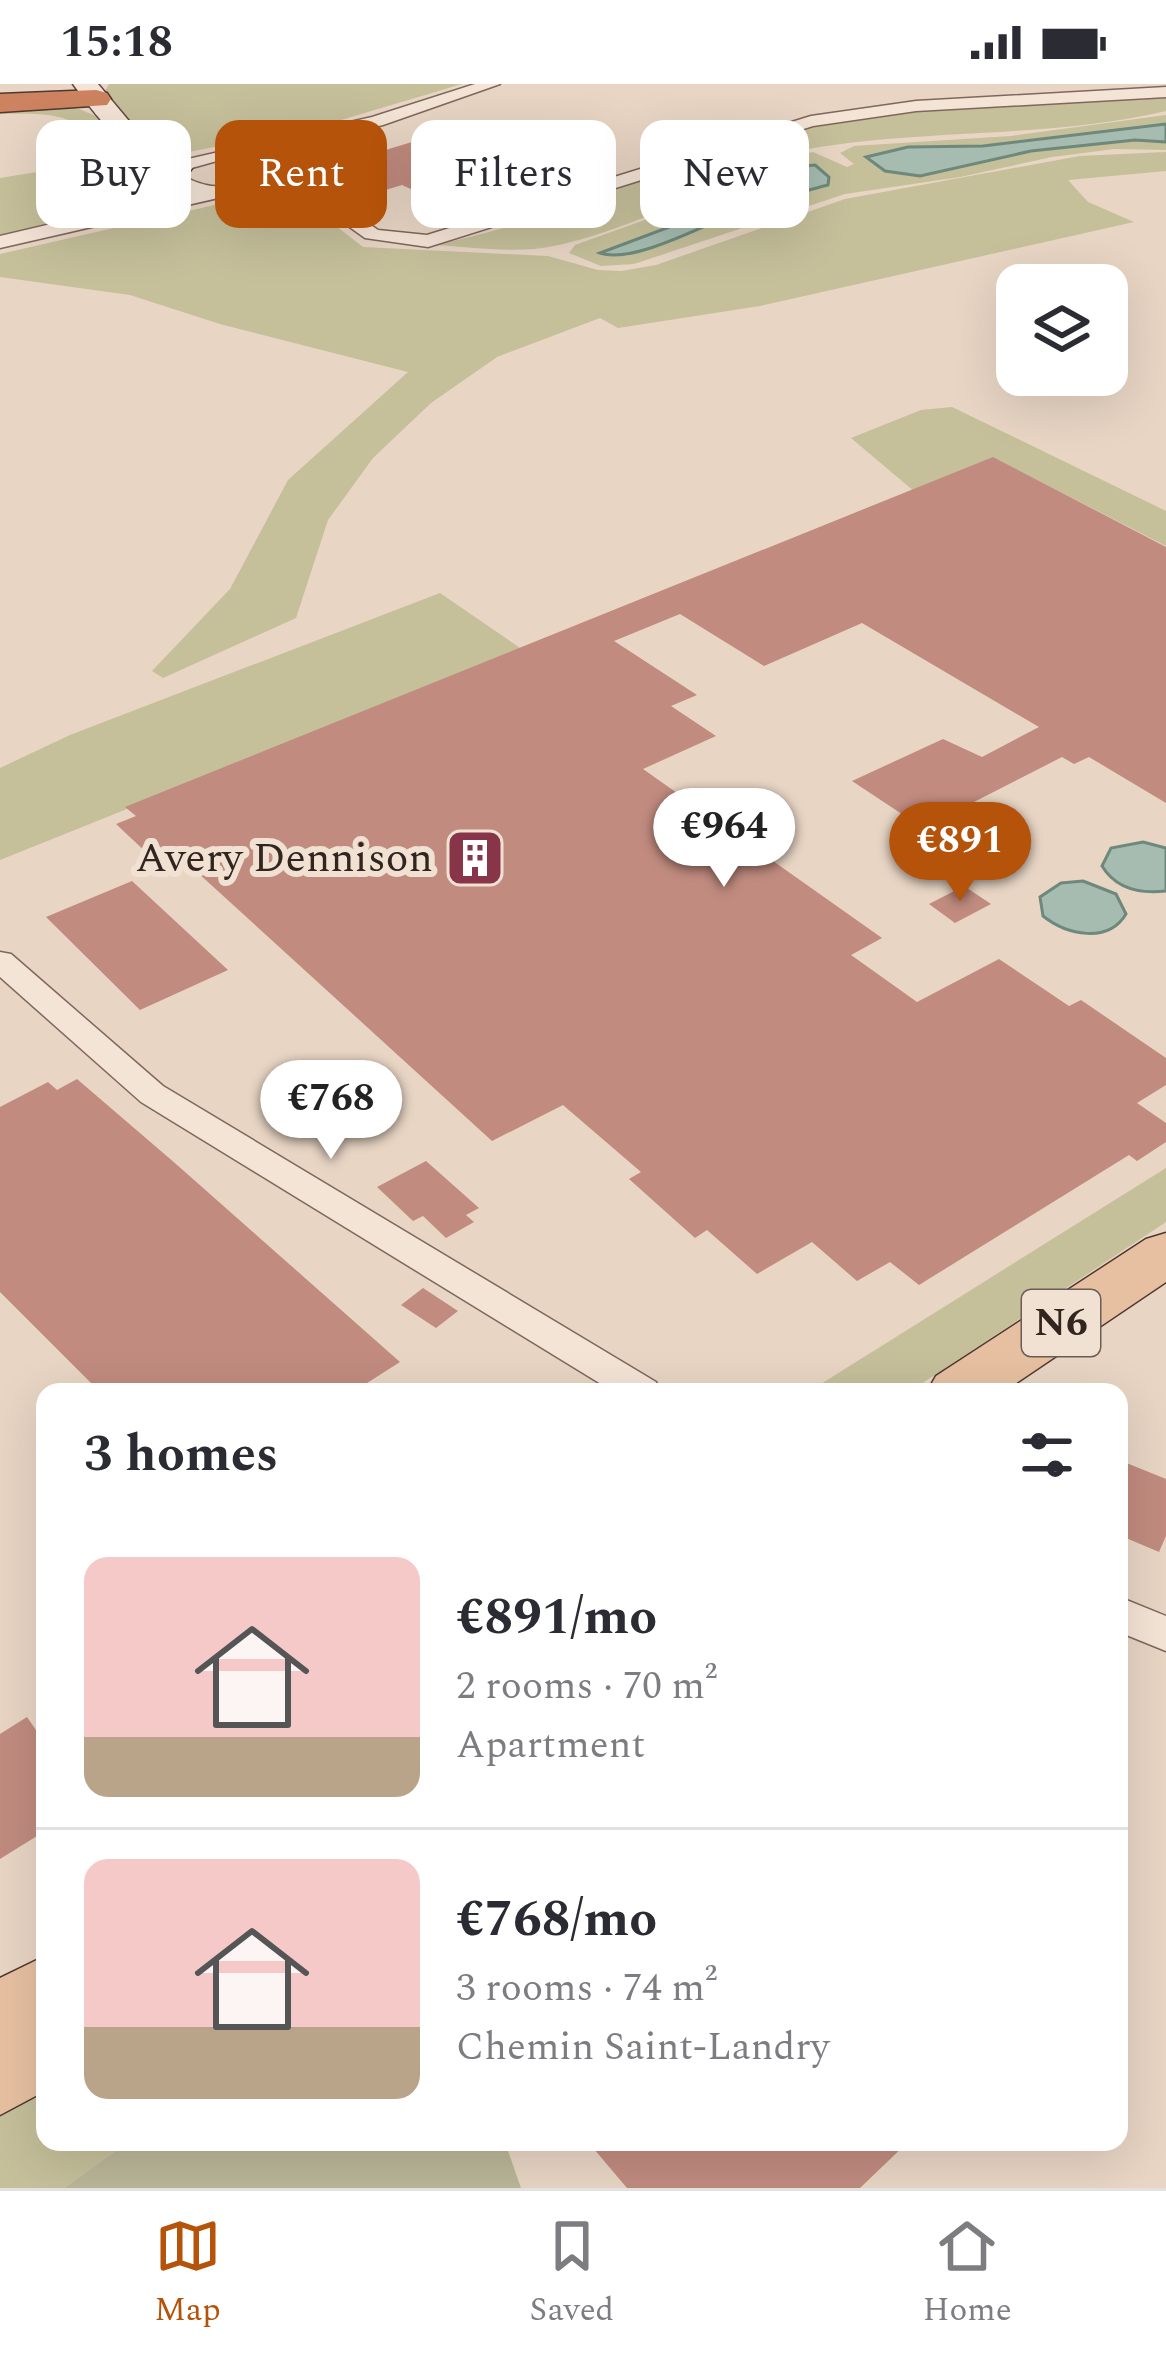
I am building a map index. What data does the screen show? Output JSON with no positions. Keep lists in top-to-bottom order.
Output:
{
  "streets": {
    "main road": ["N6"]
  },
  "places": {
    "building": ["Avery Dennison"]
  },
  "page": {
    "status": "15:18",
    "chip": [
      "Buy",
      "Rent",
      "Filters",
      "New"
    ],
    "price": ["€964", "€891", "€768"],
    "heading": "3 homes",
    "list": [
      {
        "name": "€891/mo",
        "note": "2 rooms · 70 m² · Apartment"
      },
      {
        "name": "€768/mo",
        "note": "3 rooms · 74 m² · Chemin Saint-Landry"
      }
    ],
    "tabs": ["Map", "Saved", "Home"]
  }
}
